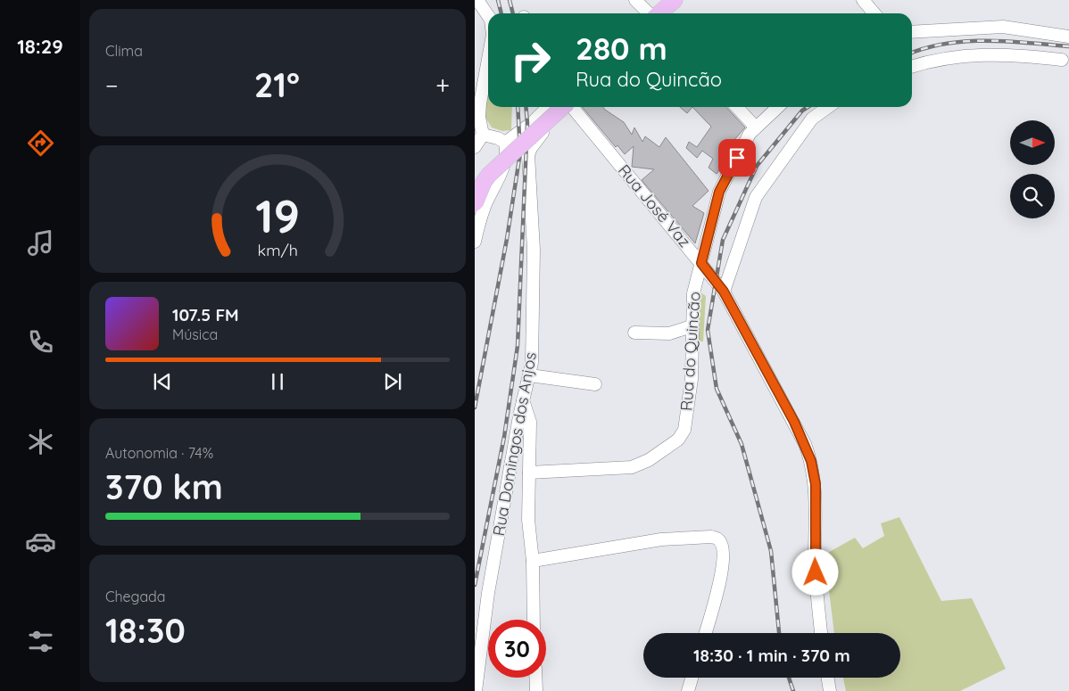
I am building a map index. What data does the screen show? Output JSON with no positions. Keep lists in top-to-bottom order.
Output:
{
  "streets": {
    "street": ["Rua José Vaz", "Rua do Quincão", "Rua Domingos dos Anjos"]
  },
  "crossings": [
    ["Rua José Vaz", "Rua do Quincão"]
  ],
  "north": "right",
  "page": {
    "tabs": "18:29",
    "tile": [
      "Clima",
      ["Autonomia · 74%", "370 km"],
      ["Chegada", "18:30"]
    ],
    "turn": ["280 m", "Rua do Quincão"],
    "heat": ["−", "21°", "+"],
    "song": ["107.5 FM", "Música"],
    "limit": "30",
    "trip": "18:30 · 1 min · 370 m",
    "gauge": ["19", "km/h"]
  }
}
